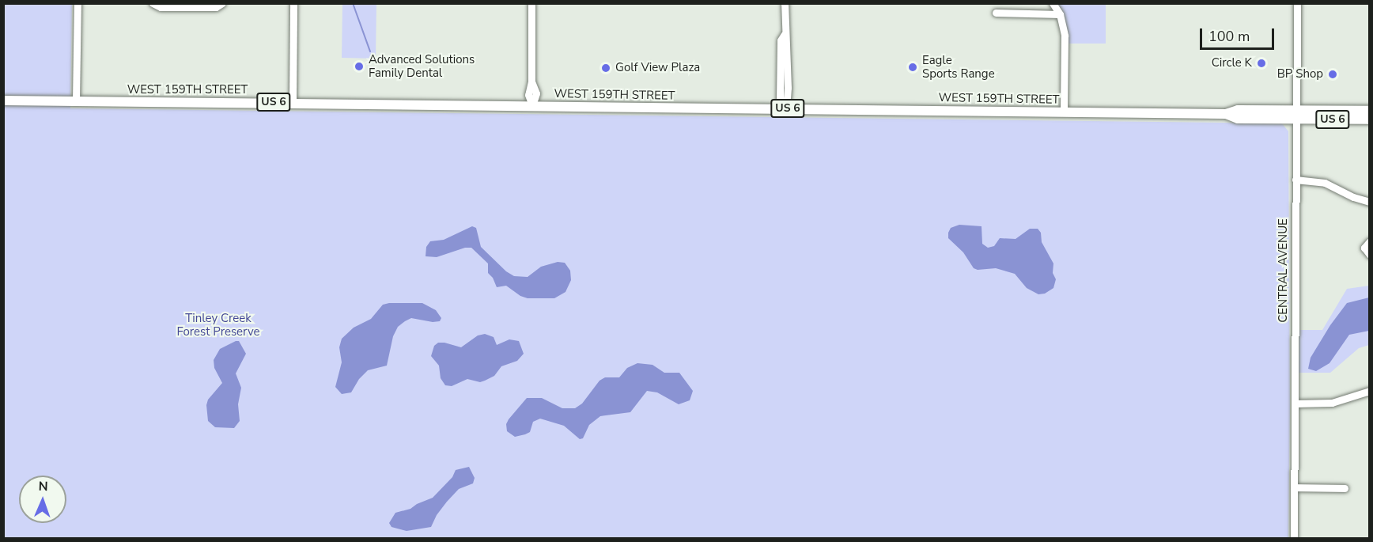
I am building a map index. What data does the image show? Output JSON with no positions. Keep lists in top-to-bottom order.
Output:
{
  "streets": {
    "main road": ["WEST 159TH STREET", "US 6"],
    "street": ["CENTRAL AVENUE"]
  },
  "crossings": [
    ["WEST 159TH STREET", "CENTRAL AVENUE"]
  ],
  "parks": ["Tinley Creek Forest Preserve"],
  "places": [
    "Circle K",
    "Advanced Solutions Family Dental",
    "Eagle Sports Range",
    "Golf View Plaza",
    "BP Shop"
  ],
  "scale_bar": "100 m",
  "north": "top"
}
